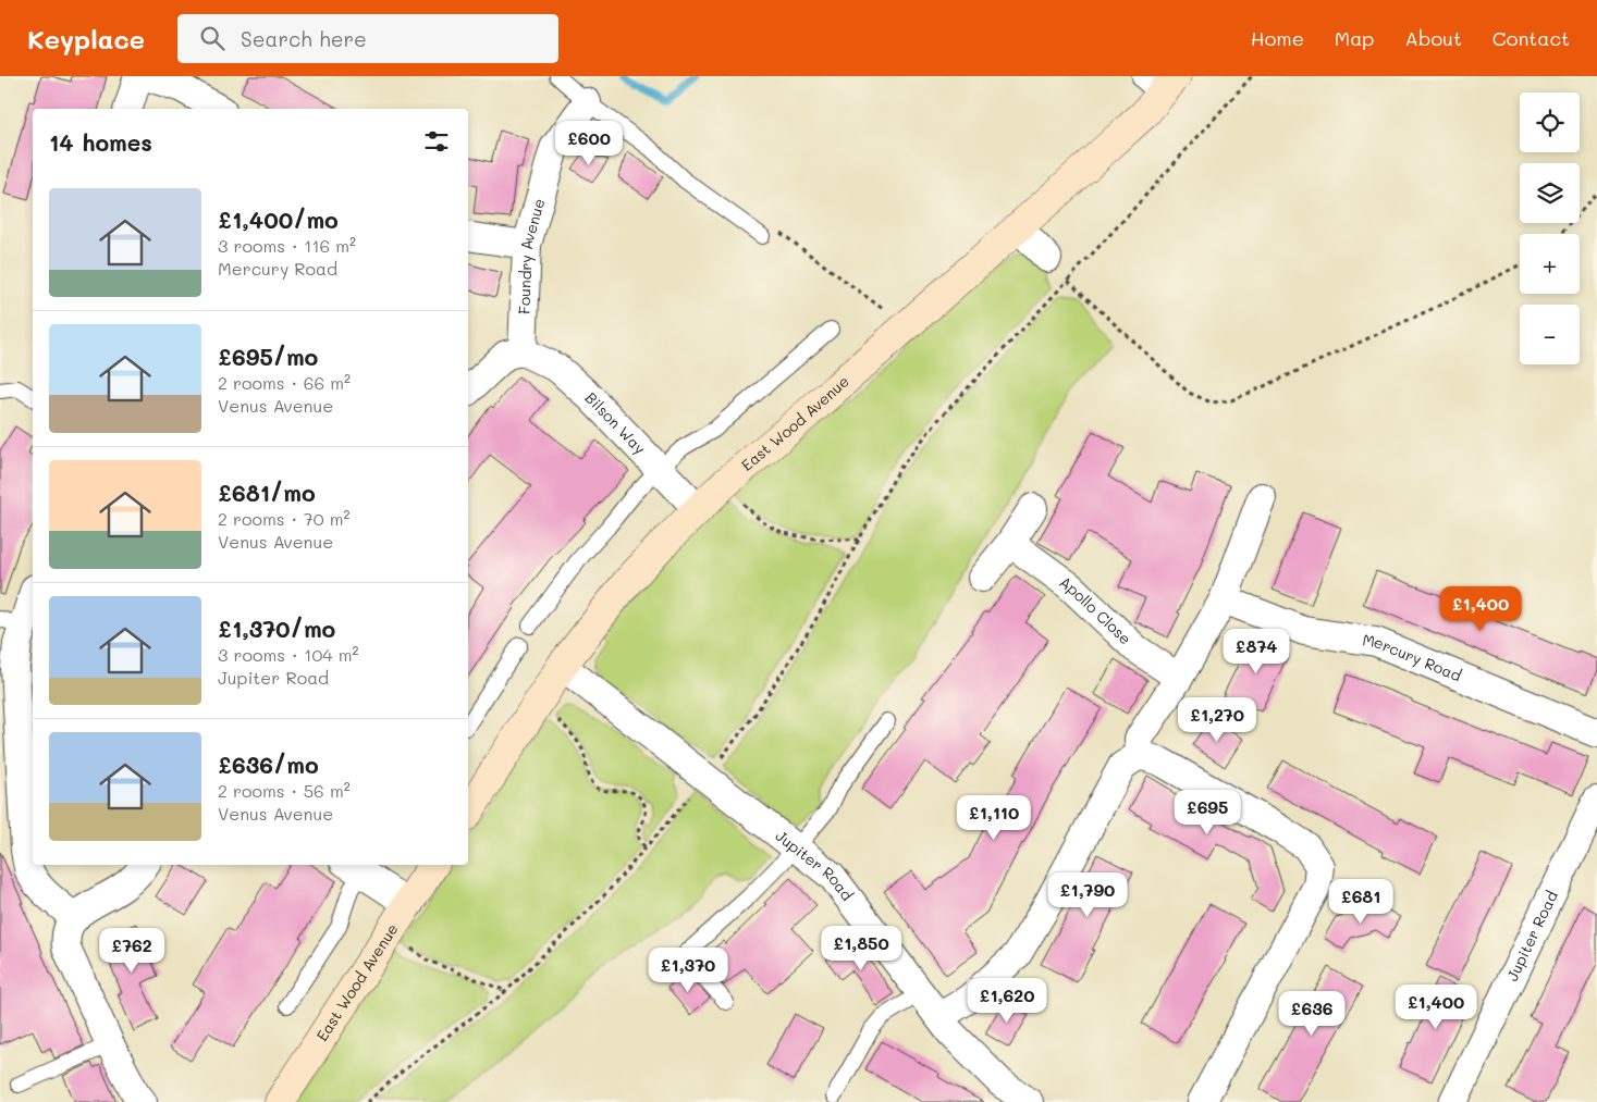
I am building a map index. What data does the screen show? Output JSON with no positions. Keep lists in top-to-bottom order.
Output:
{
  "streets": {
    "street": [
      "Foundry Avenue",
      "Bilson Way",
      "East Wood Avenue",
      "Apollo Close",
      "Mercury Road",
      "Jupiter Road"
    ]
  },
  "crossings": [
    ["Foundry Avenue", "Bilson Way"],
    ["Bilson Way", "East Wood Avenue"],
    ["East Wood Avenue", "Jupiter Road"]
  ],
  "page": {
    "header": "Keyplace",
    "search": "Search here",
    "nav": [
      "Home",
      "Map",
      "About",
      "Contact"
    ],
    "map_buttons": ["+", "−"],
    "heading": "14 homes",
    "price": [
      "£600",
      "£1,400",
      "£874",
      "£1,270",
      "£695",
      "£1,110",
      "£1,790",
      "£681",
      "£1,850",
      "£762",
      "£1,370",
      "£1,620",
      "£1,400",
      "£636"
    ],
    "list": [
      {
        "name": "£1,400/mo",
        "note": "3 rooms · 116 m² · Mercury Road"
      },
      {
        "name": "£695/mo",
        "note": "2 rooms · 66 m² · Venus Avenue"
      },
      {
        "name": "£681/mo",
        "note": "2 rooms · 70 m² · Venus Avenue"
      },
      {
        "name": "£1,370/mo",
        "note": "3 rooms · 104 m² · Jupiter Road"
      },
      {
        "name": "£636/mo",
        "note": "2 rooms · 56 m² · Venus Avenue"
      }
    ]
  }
}
